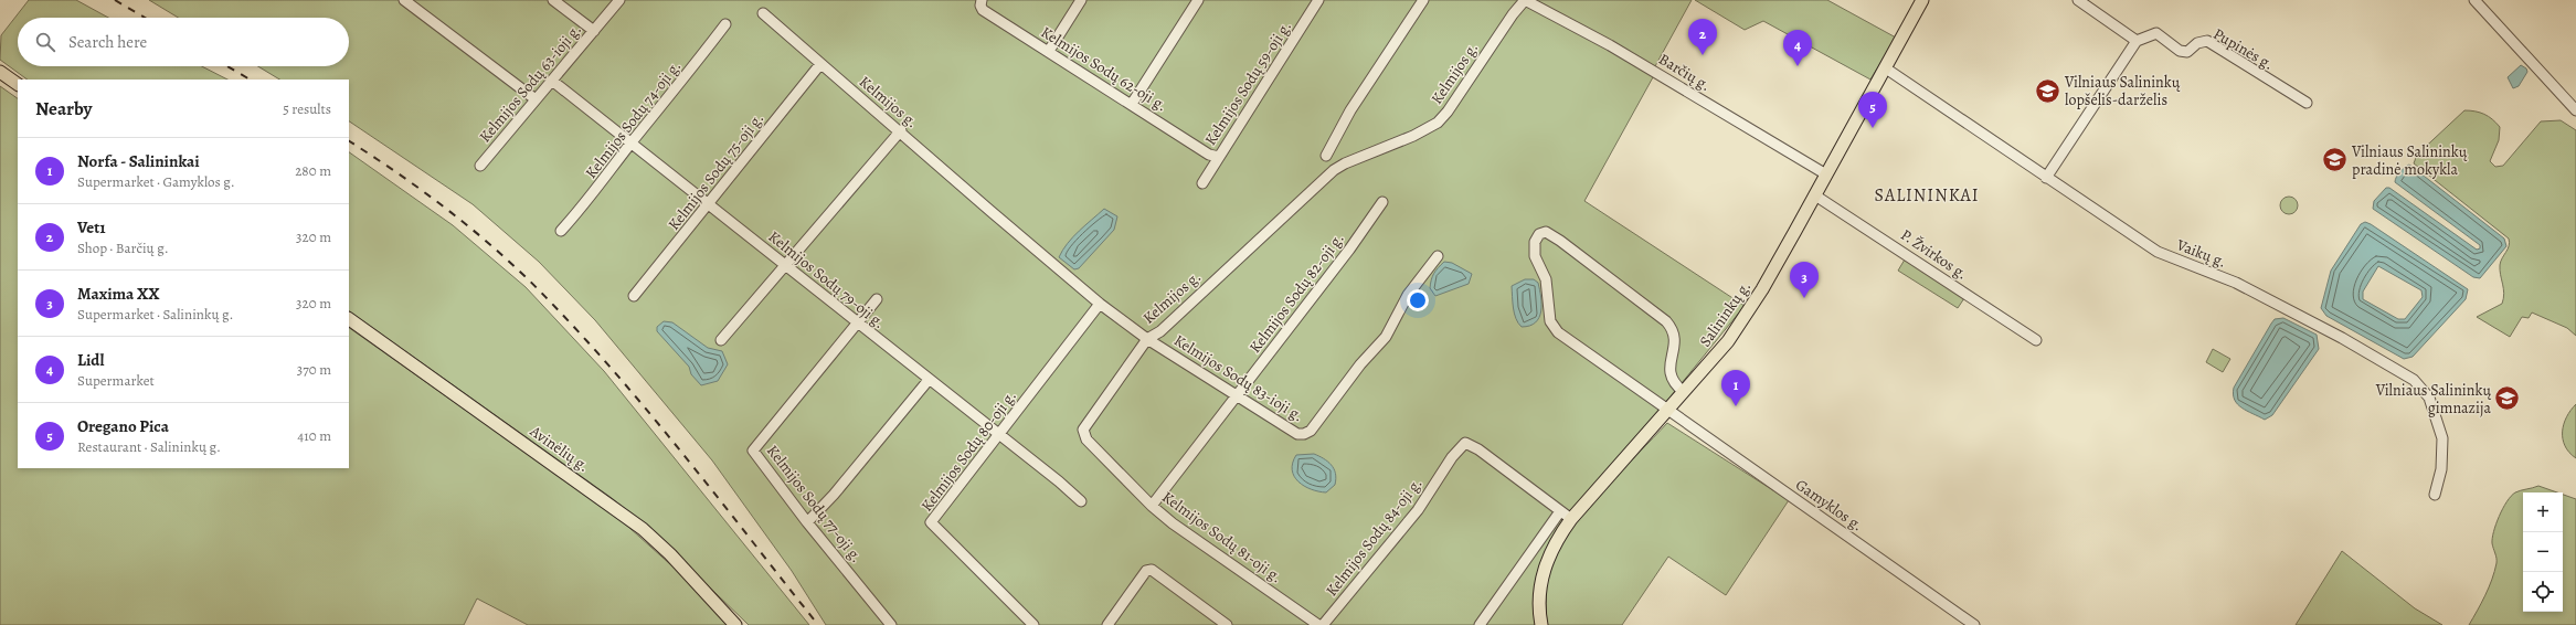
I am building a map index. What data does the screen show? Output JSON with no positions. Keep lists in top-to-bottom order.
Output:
{
  "streets": {
    "main road": ["Salininkų g.", "Avinėlių g."],
    "street": [
      "Pupinės g.",
      "Kelmijos Sodų 62-oji g.",
      "Barčių g.",
      "Kelmijos g.",
      "Kelmijos Sodų 63-ioji g.",
      "Kelmijos Sodų 59-oji g.",
      "Kelmijos Sodų 74-oji g.",
      "Kelmijos Sodų 75-oji g.",
      "Vaikų g.",
      "P. Žvirkos g.",
      "Kelmijos Sodų 79-oji g.",
      "Kelmijos Sodų 82-oji g.",
      "Kelmijos Sodų 83-ioji g.",
      "Kelmijos Sodų 80-oji g.",
      "Kelmijos Sodų 77-oji g.",
      "Gamyklos g.",
      "Kelmijos Sodų 81-oji g.",
      "Kelmijos Sodų 84-oji g."
    ]
  },
  "crossings": [
    ["Kelmijos Sodų 62-oji g.", "Kelmijos Sodų 59-oji g."],
    ["Barčių g.", "Kelmijos g."],
    ["Barčių g.", "Salininkų g."],
    ["Kelmijos g.", "Kelmijos Sodų 75-oji g."],
    ["Kelmijos g.", "Kelmijos Sodų 83-ioji g."],
    ["Kelmijos g.", "Kelmijos Sodų 80-oji g."],
    ["Kelmijos g.", "Kelmijos Sodų 81-oji g."],
    ["Kelmijos Sodų 63-ioji g.", "Kelmijos Sodų 79-oji g."],
    ["Kelmijos Sodų 74-oji g.", "Kelmijos Sodų 79-oji g."],
    ["Kelmijos Sodų 75-oji g.", "Kelmijos Sodų 79-oji g."],
    ["Vaikų g.", "Salininkų g."],
    ["P. Žvirkos g.", "Salininkų g."],
    ["Kelmijos Sodų 79-oji g.", "Kelmijos Sodų 80-oji g."],
    ["Kelmijos Sodų 79-oji g.", "Kelmijos Sodų 77-oji g."],
    ["Kelmijos Sodų 82-oji g.", "Kelmijos Sodų 83-ioji g."],
    ["Kelmijos Sodų 82-oji g.", "Kelmijos Sodų 81-oji g."],
    ["Salininkų g.", "Gamyklos g."],
    ["Salininkų g.", "Kelmijos Sodų 84-oji g."],
    ["Kelmijos Sodų 83-ioji g.", "Kelmijos Sodų 81-oji g."]
  ],
  "districts": ["SALININKAI"],
  "places": {
    "school or university": ["Vilniaus Salininkų lopšelis-darželis", "Vilniaus Salininkų pradinė mokykla", "Vilniaus Salininkų gimnazija"]
  },
  "page": {
    "search": "Search here",
    "pins": [
      "2",
      "4",
      "5",
      "3",
      "1"
    ],
    "heading": ["Nearby", "5 results"],
    "list": [
      {
        "mark": "1",
        "name": "Norfa - Salininkai",
        "note": "Supermarket · Gamyklos g.",
        "value": "280 m"
      },
      {
        "mark": "2",
        "name": "Vet1",
        "note": "Shop · Barčių g.",
        "value": "320 m"
      },
      {
        "mark": "3",
        "name": "Maxima XX",
        "note": "Supermarket · Salininkų g.",
        "value": "320 m"
      },
      {
        "mark": "4",
        "name": "Lidl",
        "note": "Supermarket",
        "value": "370 m"
      },
      {
        "mark": "5",
        "name": "Oregano Pica",
        "note": "Restaurant · Salininkų g.",
        "value": "410 m"
      }
    ],
    "map_buttons": ["+", "−"]
  }
}
